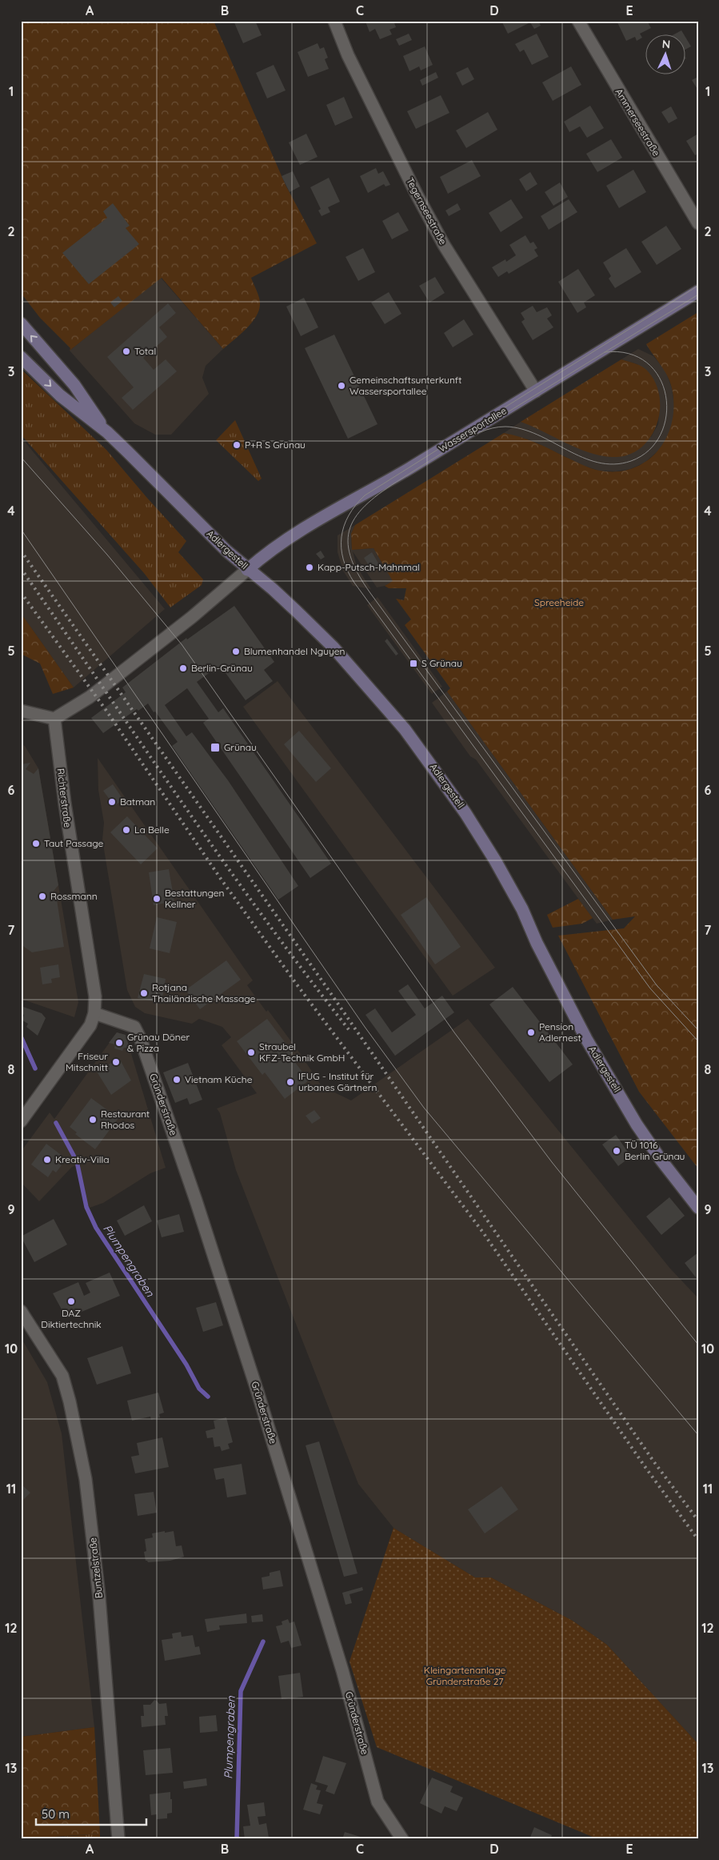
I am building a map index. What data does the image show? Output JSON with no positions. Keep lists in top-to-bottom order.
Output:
{
  "streets": {
    "main road": ["Wassersportallee", "Adlergestell"],
    "street": [
      "Ammerseestraße",
      "Tegernseestraße",
      "Richterstraße",
      "Gründerstraße",
      "Buntzelstraße"
    ]
  },
  "crossings": [
    ["Tegernseestraße", "Wassersportallee"],
    ["Wassersportallee", "Adlergestell"],
    ["Richterstraße", "Gründerstraße"]
  ],
  "water": ["Plumpengraben"],
  "parks": ["Spreeheide", "Kleingartenanlage Gründerstraße 27"],
  "places": {
    "other": [
      "Total",
      "Gemeinschaftsunterkunft Wassersportallee",
      "P+R S Grünau",
      "Kapp-Putsch-Mahnmal",
      "Blumenhandel Nguyen",
      "Berlin-Grünau",
      "Batman",
      "La Belle",
      "Taut Passage",
      "Rossmann",
      "Bestattungen Kellner",
      "Rotjana Thailändische Massage",
      "Pension Adlernest",
      "Grünau Döner & Pizza",
      "Straubel KFZ-Technik GmbH",
      "Friseur Mitschnitt",
      "Vietnam Küche",
      "IFUG - Institut für urbanes Gärtnern",
      "Restaurant Rhodos",
      "TÜ 1016 Berlin Grünau",
      "Kreativ-Villa",
      "DAZ Diktiertechnik"
    ],
    "transit": ["S Grünau", "Grünau"]
  },
  "scale_bar": "50 m",
  "north": "top",
  "grid": {
    "columns": [
      "A",
      "B",
      "C",
      "D",
      "E"
    ],
    "rows": [
      "1",
      "2",
      "3",
      "4",
      "5",
      "6",
      "7",
      "8",
      "9",
      "10",
      "11",
      "12",
      "13"
    ]
  }
}
